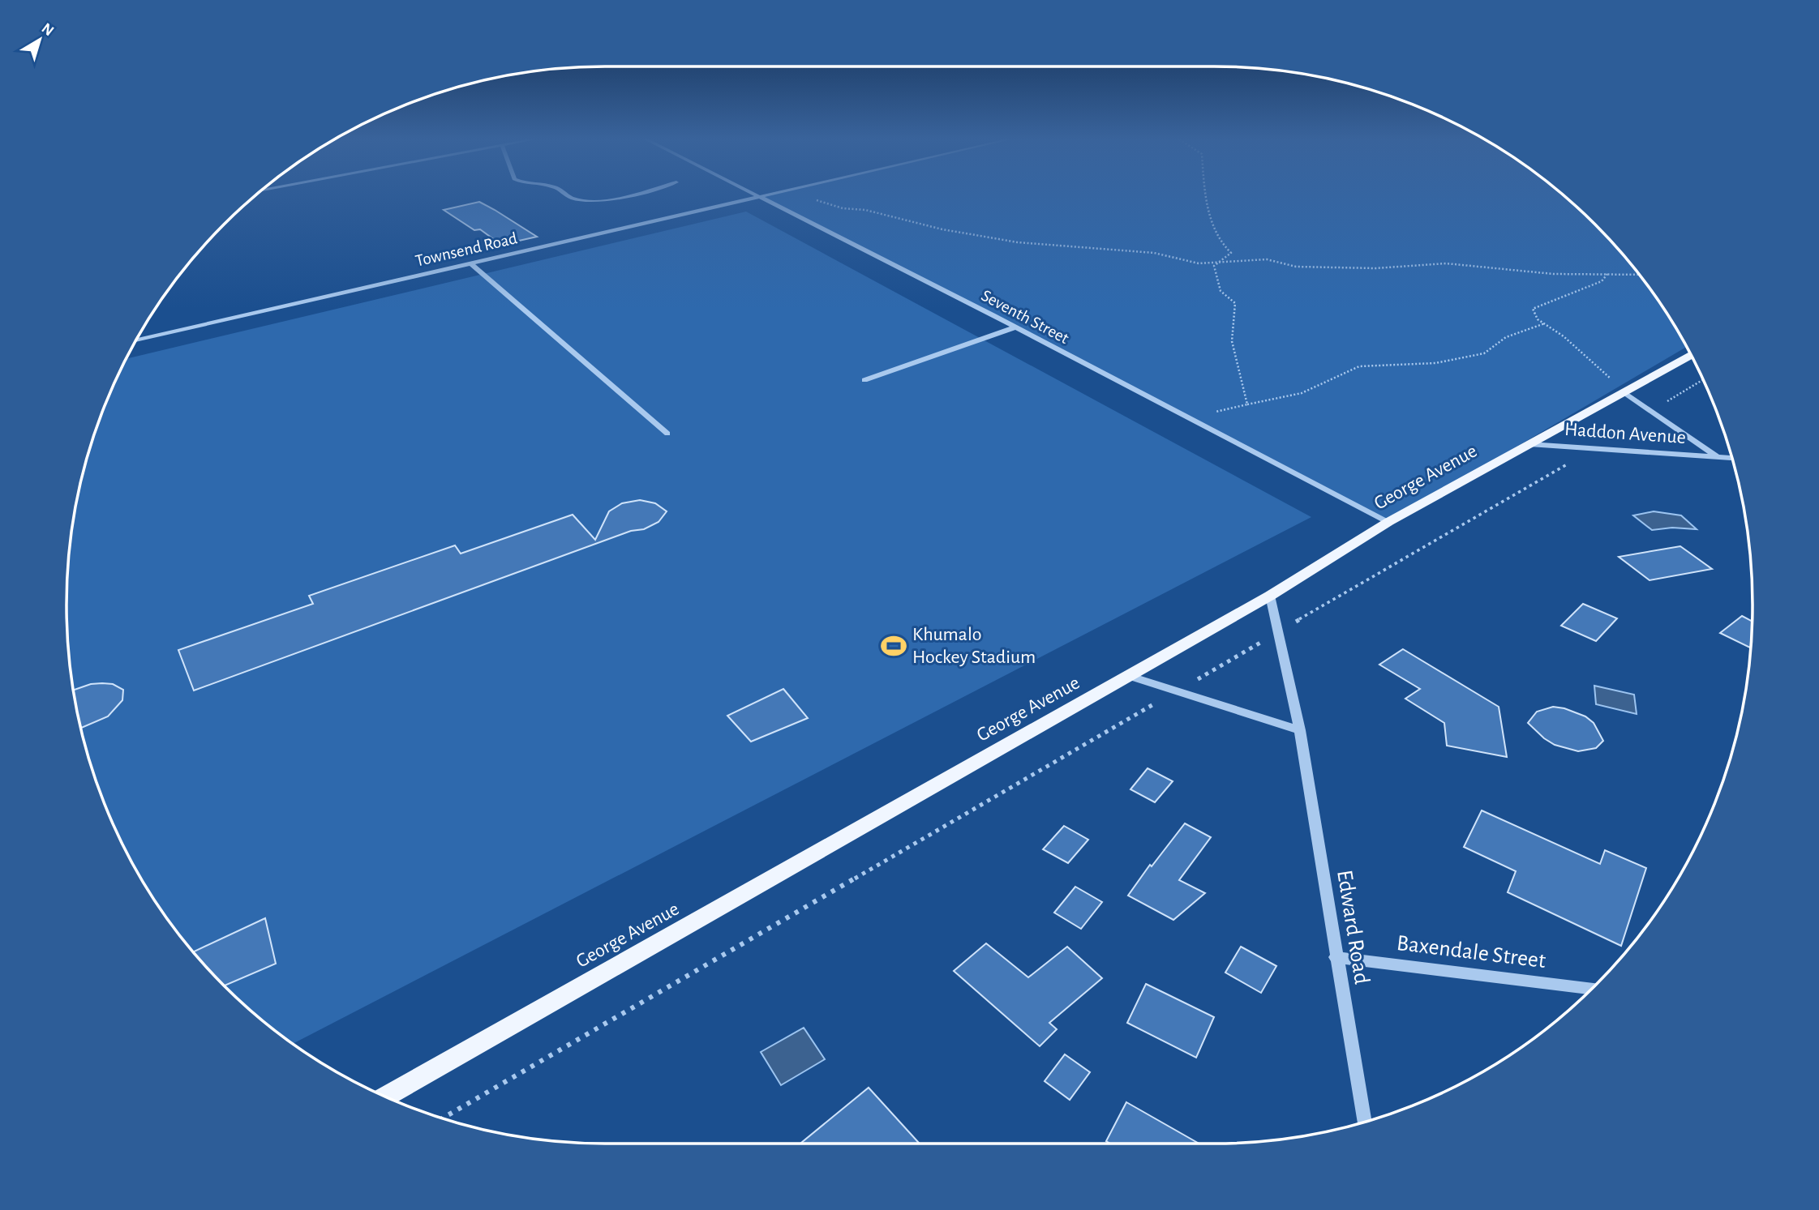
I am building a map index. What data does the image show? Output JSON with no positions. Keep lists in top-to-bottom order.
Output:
{
  "streets": {
    "main road": ["George Avenue"],
    "street": [
      "Townsend Road",
      "Seventh Street",
      "Haddon Avenue",
      "Edward Road",
      "Baxendale Street"
    ]
  },
  "crossings": [
    ["Townsend Road", "Seventh Street"],
    ["Seventh Street", "George Avenue"],
    ["Haddon Avenue", "George Avenue"],
    ["George Avenue", "Edward Road"],
    ["Edward Road", "Baxendale Street"]
  ],
  "places": {
    "sports": ["Khumalo Hockey Stadium"]
  },
  "north": "top right"
}
